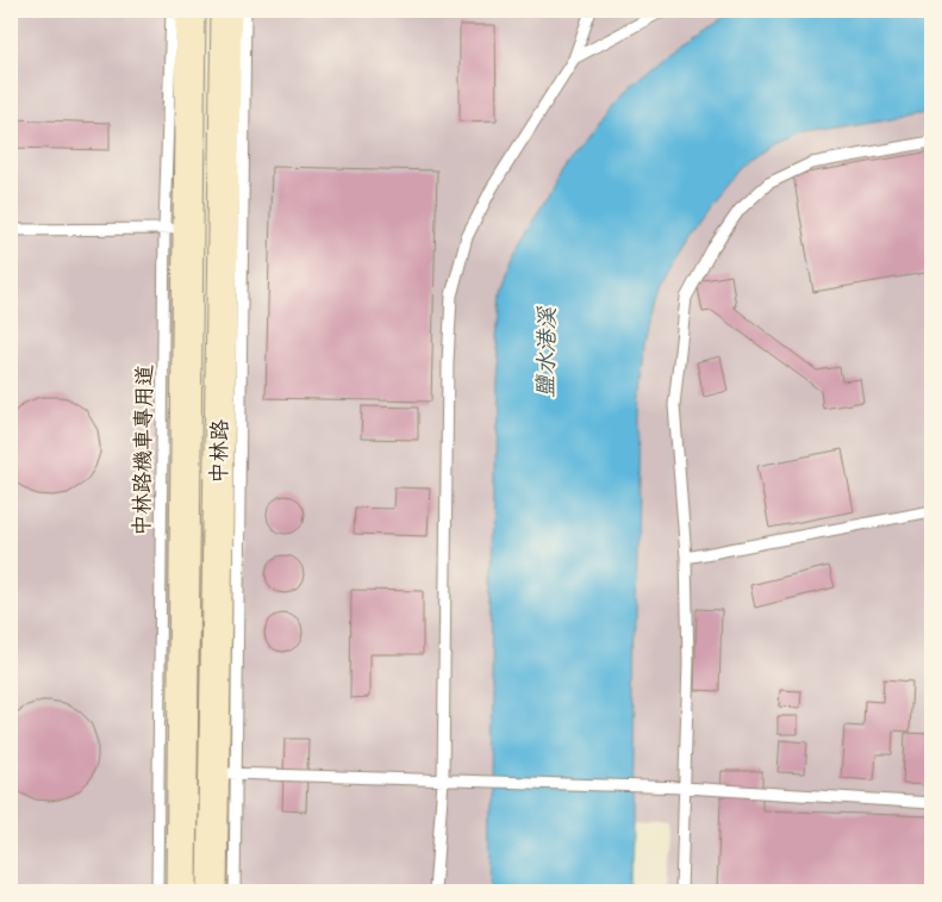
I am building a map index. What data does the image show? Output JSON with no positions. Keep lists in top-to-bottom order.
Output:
{
  "streets": {
    "street": ["中林路"],
    "lane": ["中林路機車專用道"]
  },
  "crossings": [
    ["中林路機車專用道", "中林路"]
  ],
  "water": ["鹽水港溪"]
}
